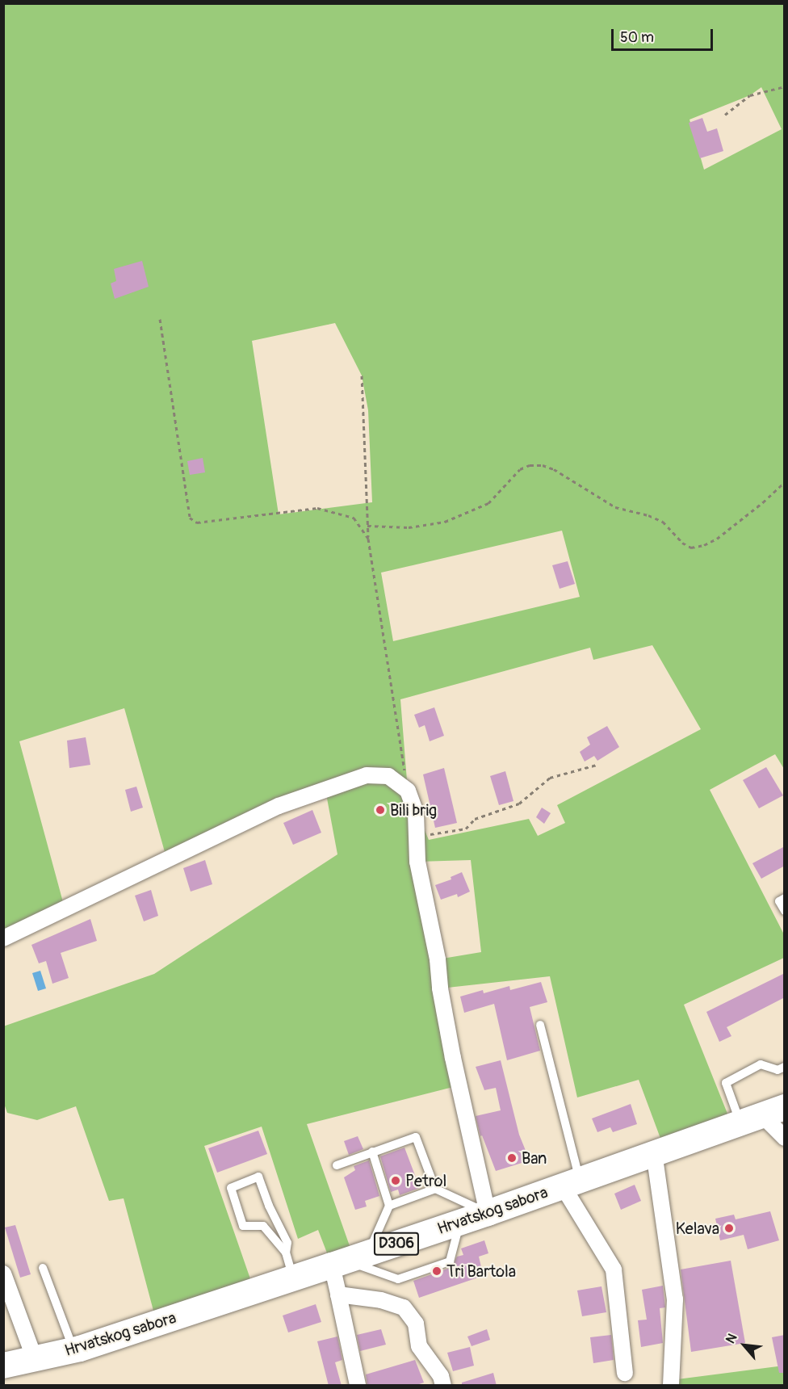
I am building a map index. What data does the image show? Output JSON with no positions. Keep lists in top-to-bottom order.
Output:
{
  "streets": {
    "main road": ["Hrvatskog sabora", "D306"]
  },
  "places": [
    "Bili brig",
    "Ban",
    "Petrol",
    "Kelava",
    "Tri Bartola"
  ],
  "scale_bar": "50 m",
  "north": "top left"
}
